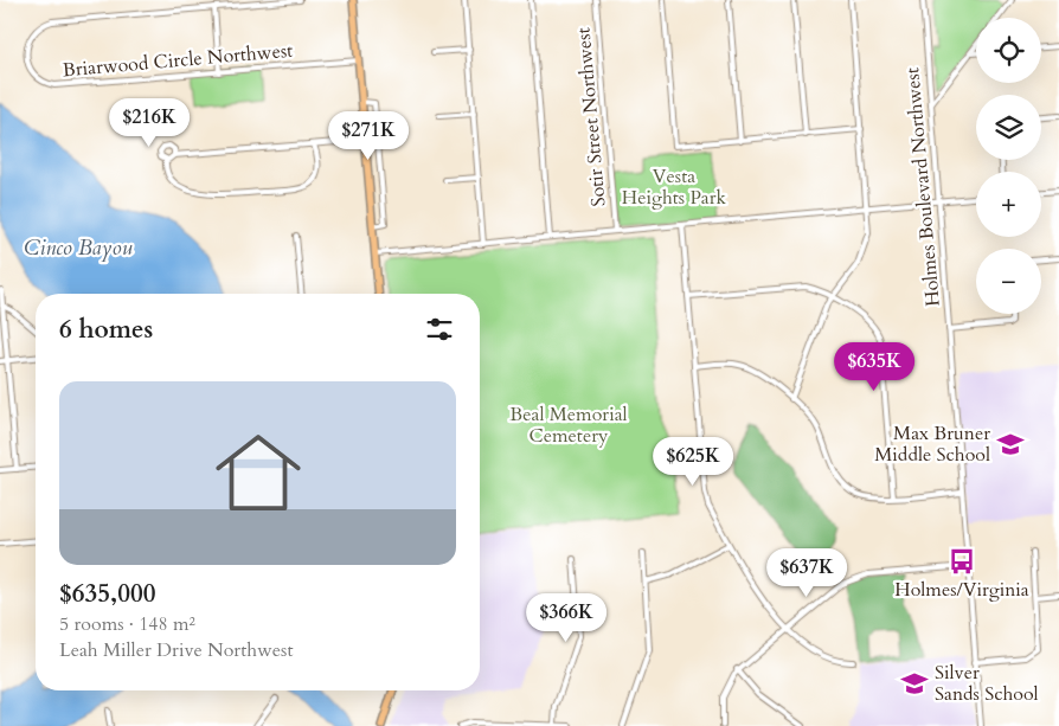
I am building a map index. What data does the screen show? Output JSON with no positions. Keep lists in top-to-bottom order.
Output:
{
  "streets": {
    "street": ["Briarwood Circle Northwest", "Sotir Street Northwest", "Holmes Boulevard Northwest"]
  },
  "water": ["Cinco Bayou"],
  "parks": ["Vesta Heights Park", "Beal Memorial Cemetery"],
  "places": {
    "school or university": ["Max Bruner Middle School", "Silver Sands School"],
    "bus stop": ["Holmes/Virginia"]
  },
  "page": {
    "map_buttons": ["+", "−"],
    "price": [
      "$216K",
      "$271K",
      "$635K",
      "$625K",
      "$637K",
      "$366K"
    ],
    "heading": "6 homes",
    "list": [
      {
        "name": "$635,000",
        "note": "5 rooms · 148 m² · Leah Miller Drive Northwest"
      }
    ]
  }
}
